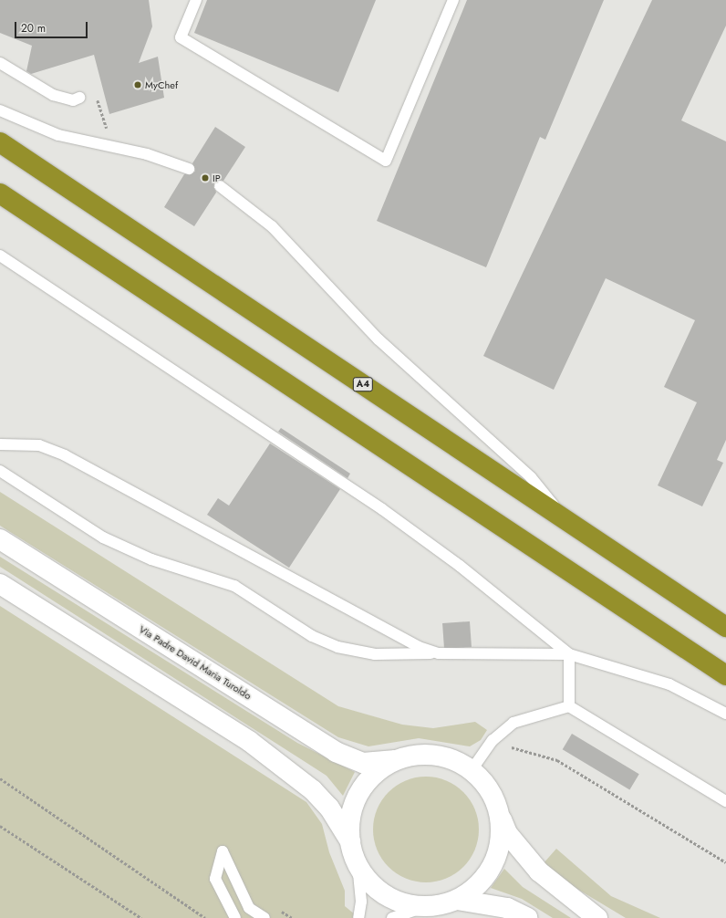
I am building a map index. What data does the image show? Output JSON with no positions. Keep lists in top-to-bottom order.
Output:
{
  "streets": {
    "highway": ["A4"],
    "street": ["Via Padre David Maria Turoldo"]
  },
  "places": ["MyChef", "IP"],
  "scale_bar": "20 m"
}
